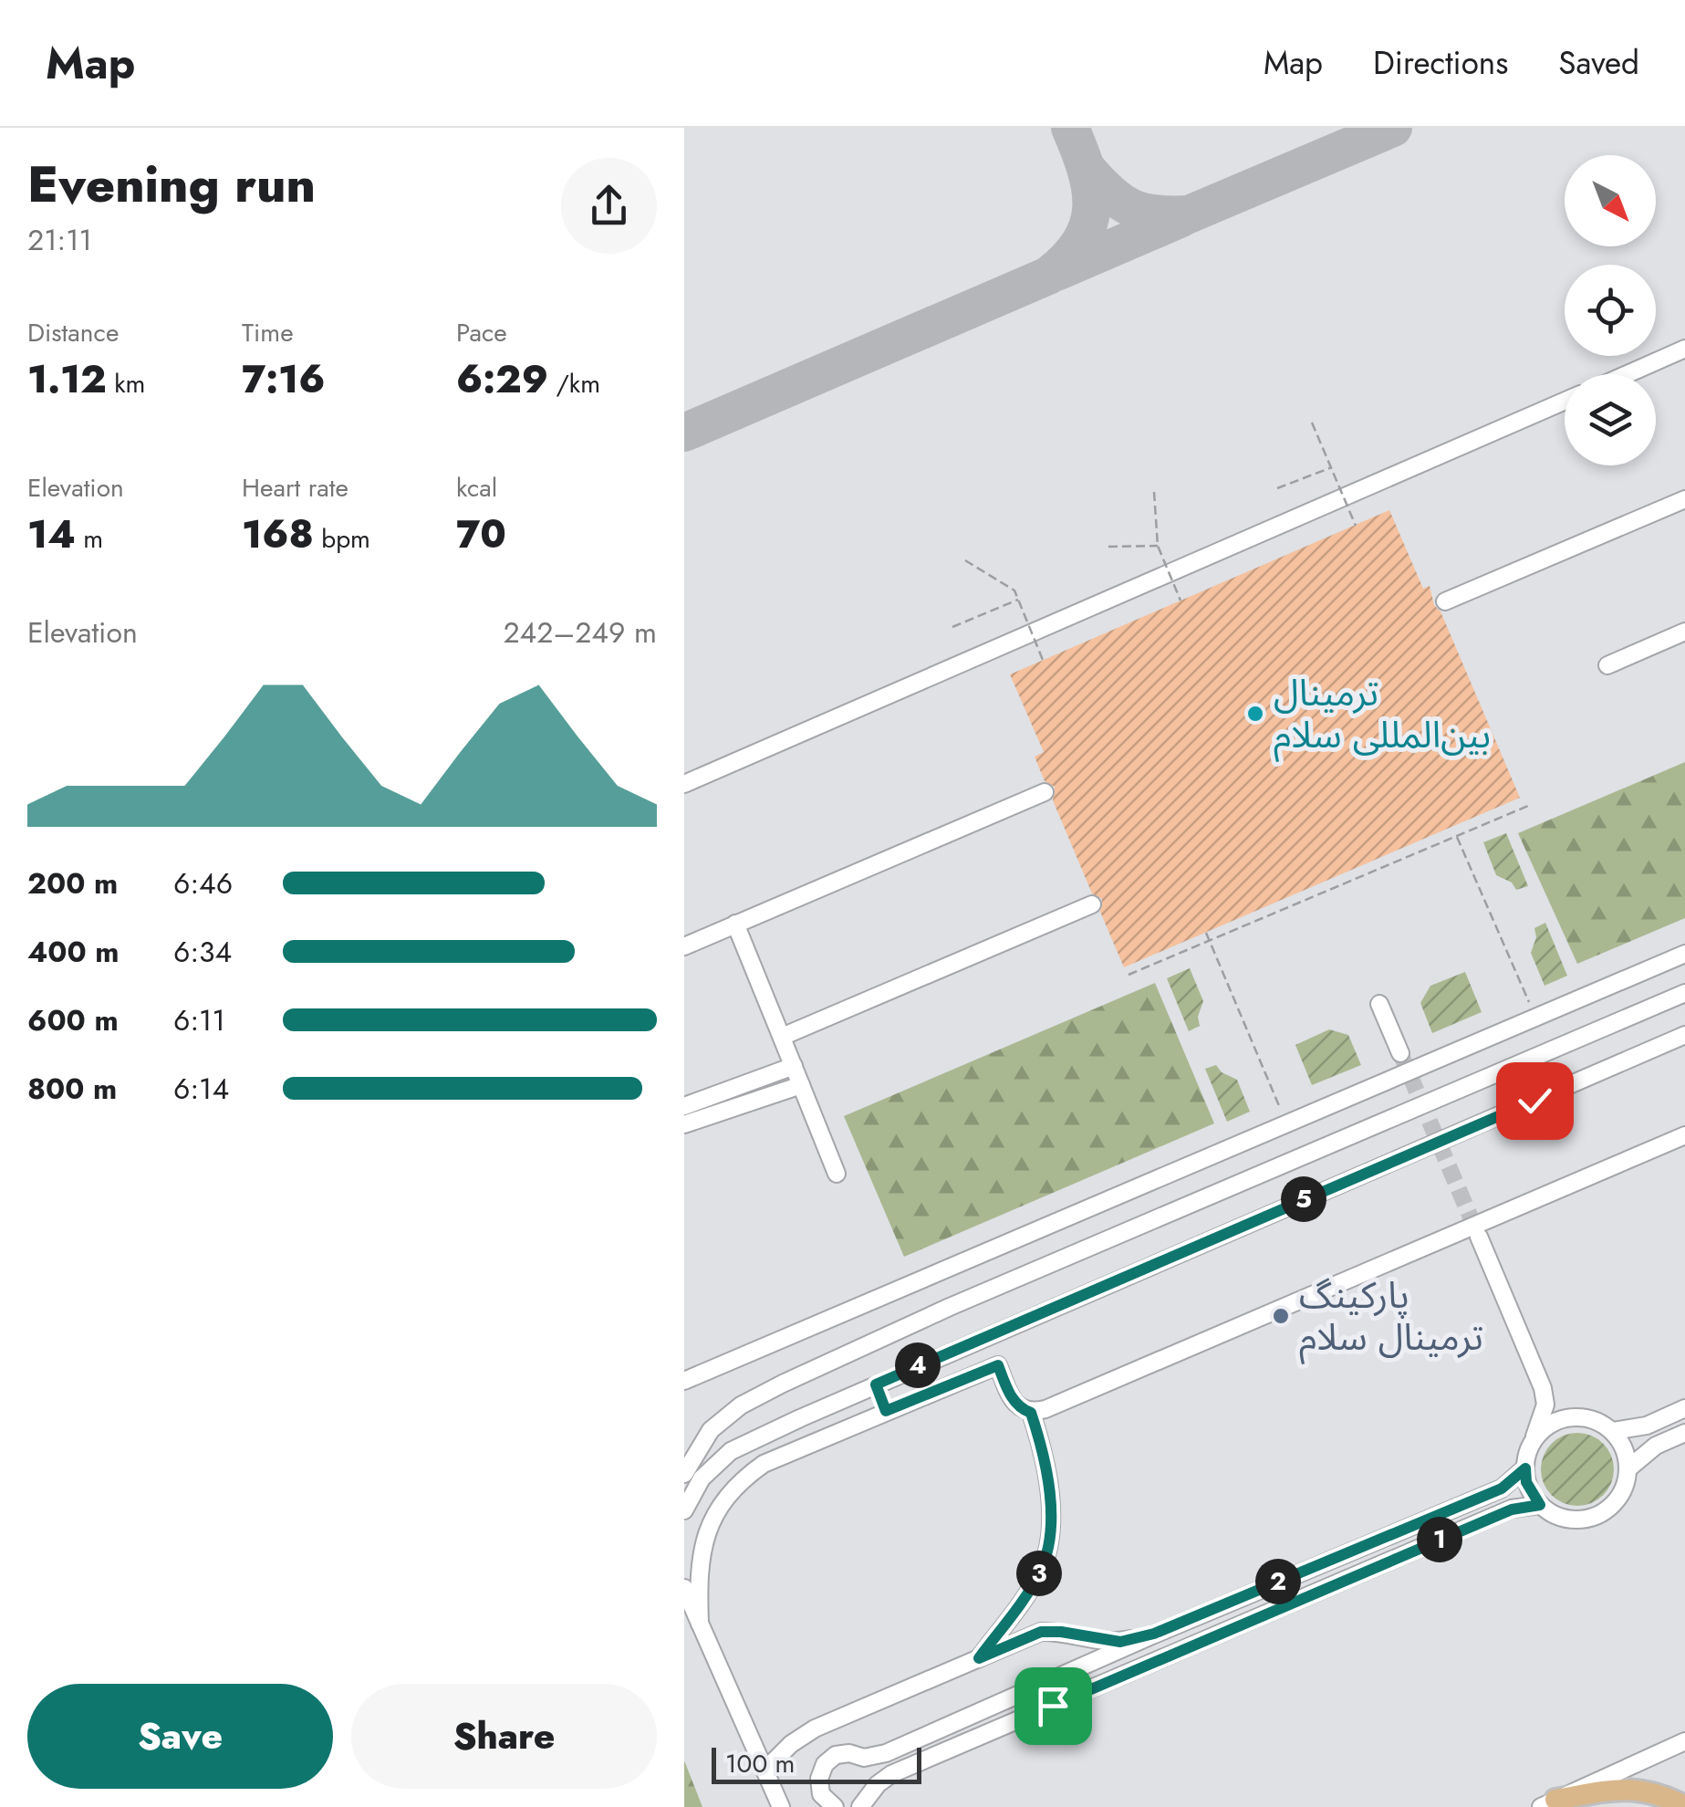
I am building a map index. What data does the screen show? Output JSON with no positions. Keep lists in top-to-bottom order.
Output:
{
  "places": ["ترمینال بین‌المللی سلام", "پارکینگ ترمینال سلام"],
  "scale_bar": "100 m",
  "north": "bottom right",
  "page": {
    "header": "Map",
    "nav": ["Map", "Directions", "Saved"],
    "heading": ["Evening run", "21:11"],
    "stats": [
      ["Distance", "1.12 km"],
      ["Time", "7:16"],
      ["Pace", "6:29 /km"],
      ["Elevation", "14 m"],
      ["Heart rate", "168 bpm"],
      ["kcal", "70"]
    ],
    "chart": ["Elevation", "242–249 m"],
    "list": [
      {
        "name": "200 m",
        "note": "6:46"
      },
      {
        "name": "400 m",
        "note": "6:34"
      },
      {
        "name": "600 m",
        "note": "6:11"
      },
      {
        "name": "800 m",
        "note": "6:14"
      }
    ],
    "pins": [
      "5",
      "4",
      "1",
      "3",
      "2"
    ],
    "buttons": ["Save", "Share"],
    "scale": "100 m"
  }
}
